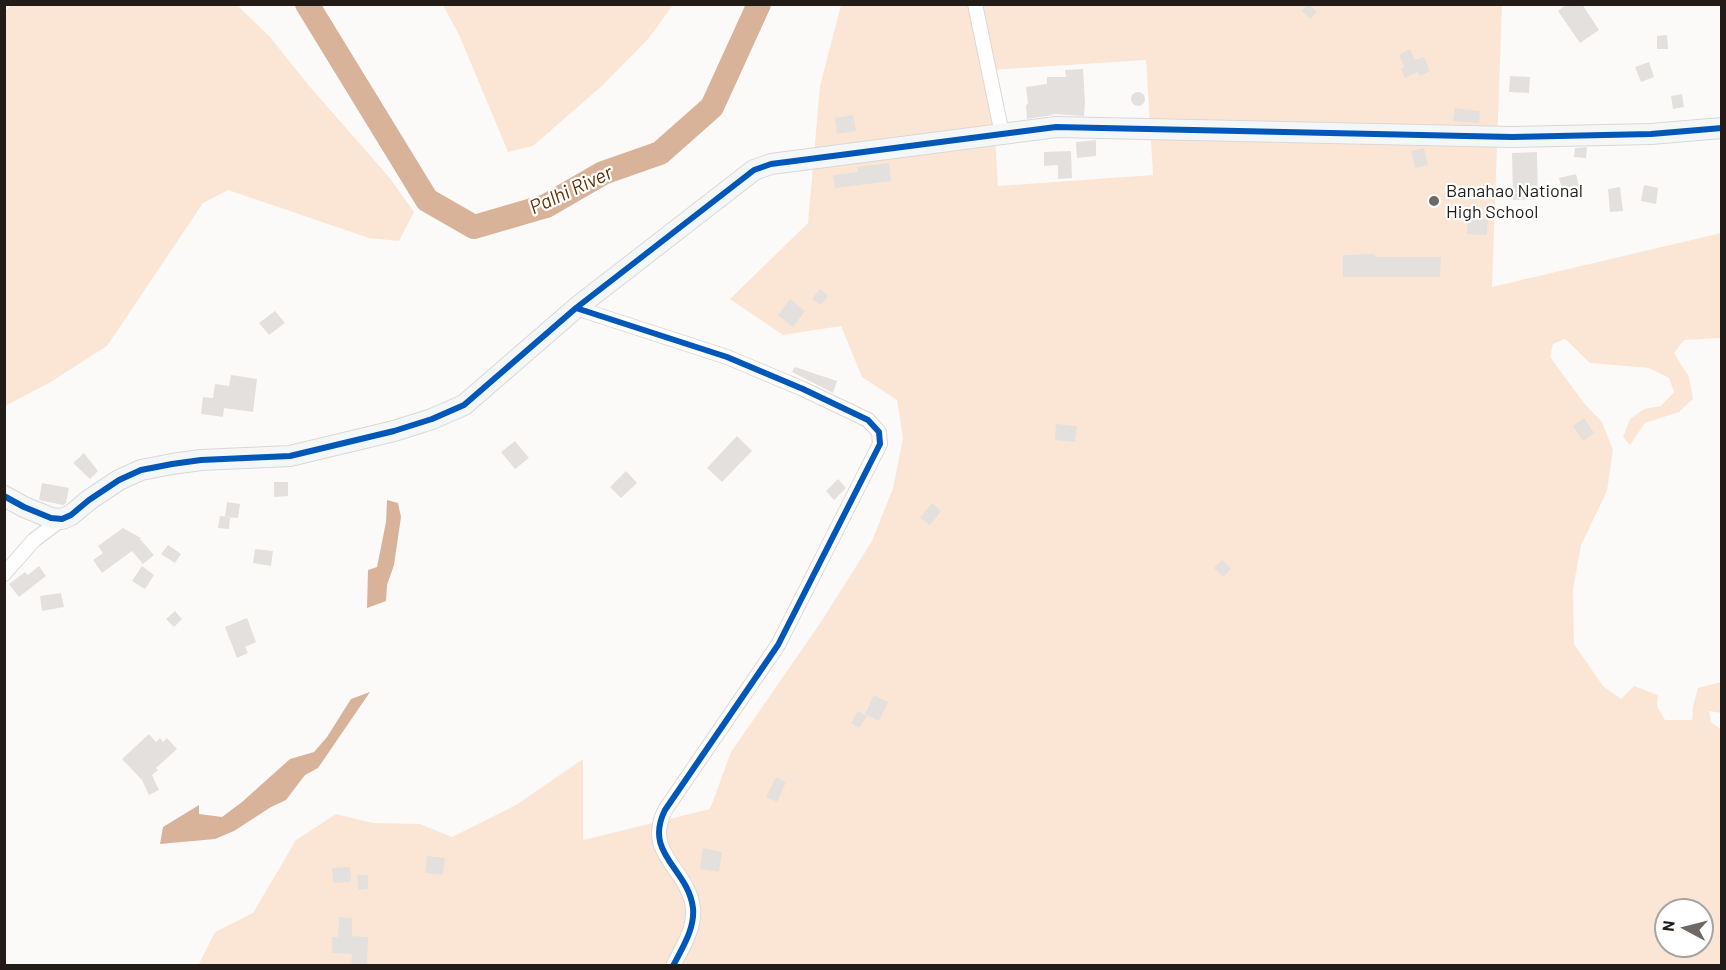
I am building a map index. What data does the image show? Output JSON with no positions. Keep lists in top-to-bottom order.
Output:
{
  "water": ["Palhi River"],
  "places": ["Banahao National High School"],
  "north": "left"
}
